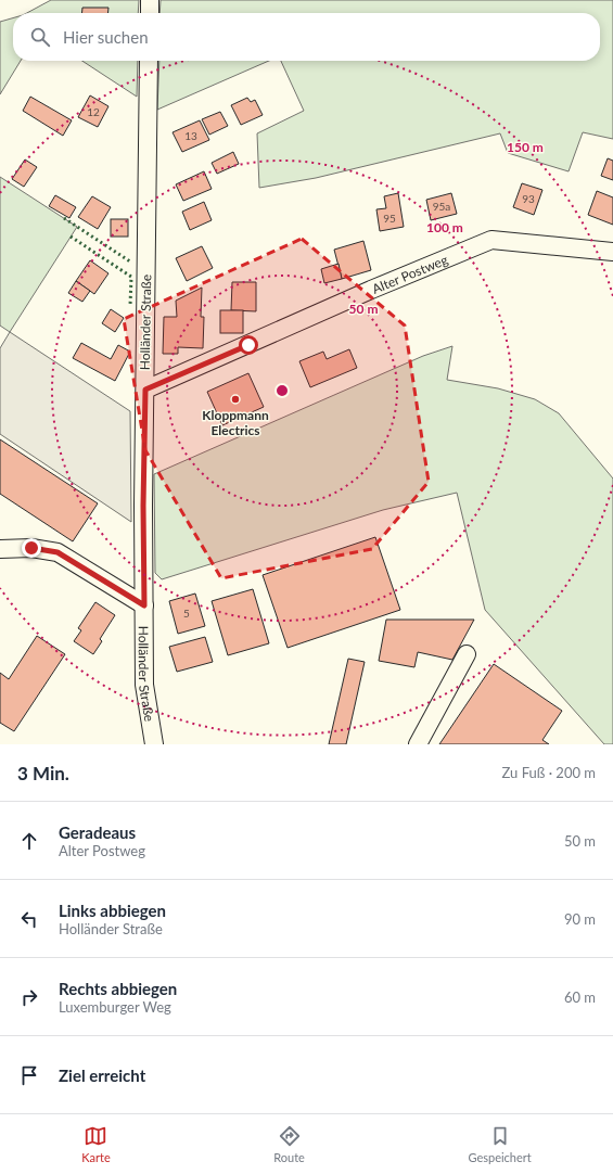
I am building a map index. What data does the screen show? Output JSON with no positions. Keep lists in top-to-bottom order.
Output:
{
  "streets": {
    "street": ["Alter Postweg", "Holländer Straße"]
  },
  "crossings": [
    ["Alter Postweg", "Holländer Straße"]
  ],
  "places": ["Kloppmann Electrics"],
  "house_numbers": [
    "12",
    "13",
    "93",
    "95a",
    "95",
    "5"
  ],
  "page": {
    "search": "Hier suchen",
    "heading": ["3 Min.", "Zu Fuß · 200 m"],
    "list": [
      ["Geradeaus", "Alter Postweg", "50 m"],
      ["Links abbiegen", "Holländer Straße", "90 m"],
      ["Rechts abbiegen", "Luxemburger Weg", "60 m"],
      "Ziel erreicht"
    ],
    "nav": ["Karte", "Route", "Gespeichert"]
  },
  "rings": ["150 m", "100 m", "50 m"]
}
